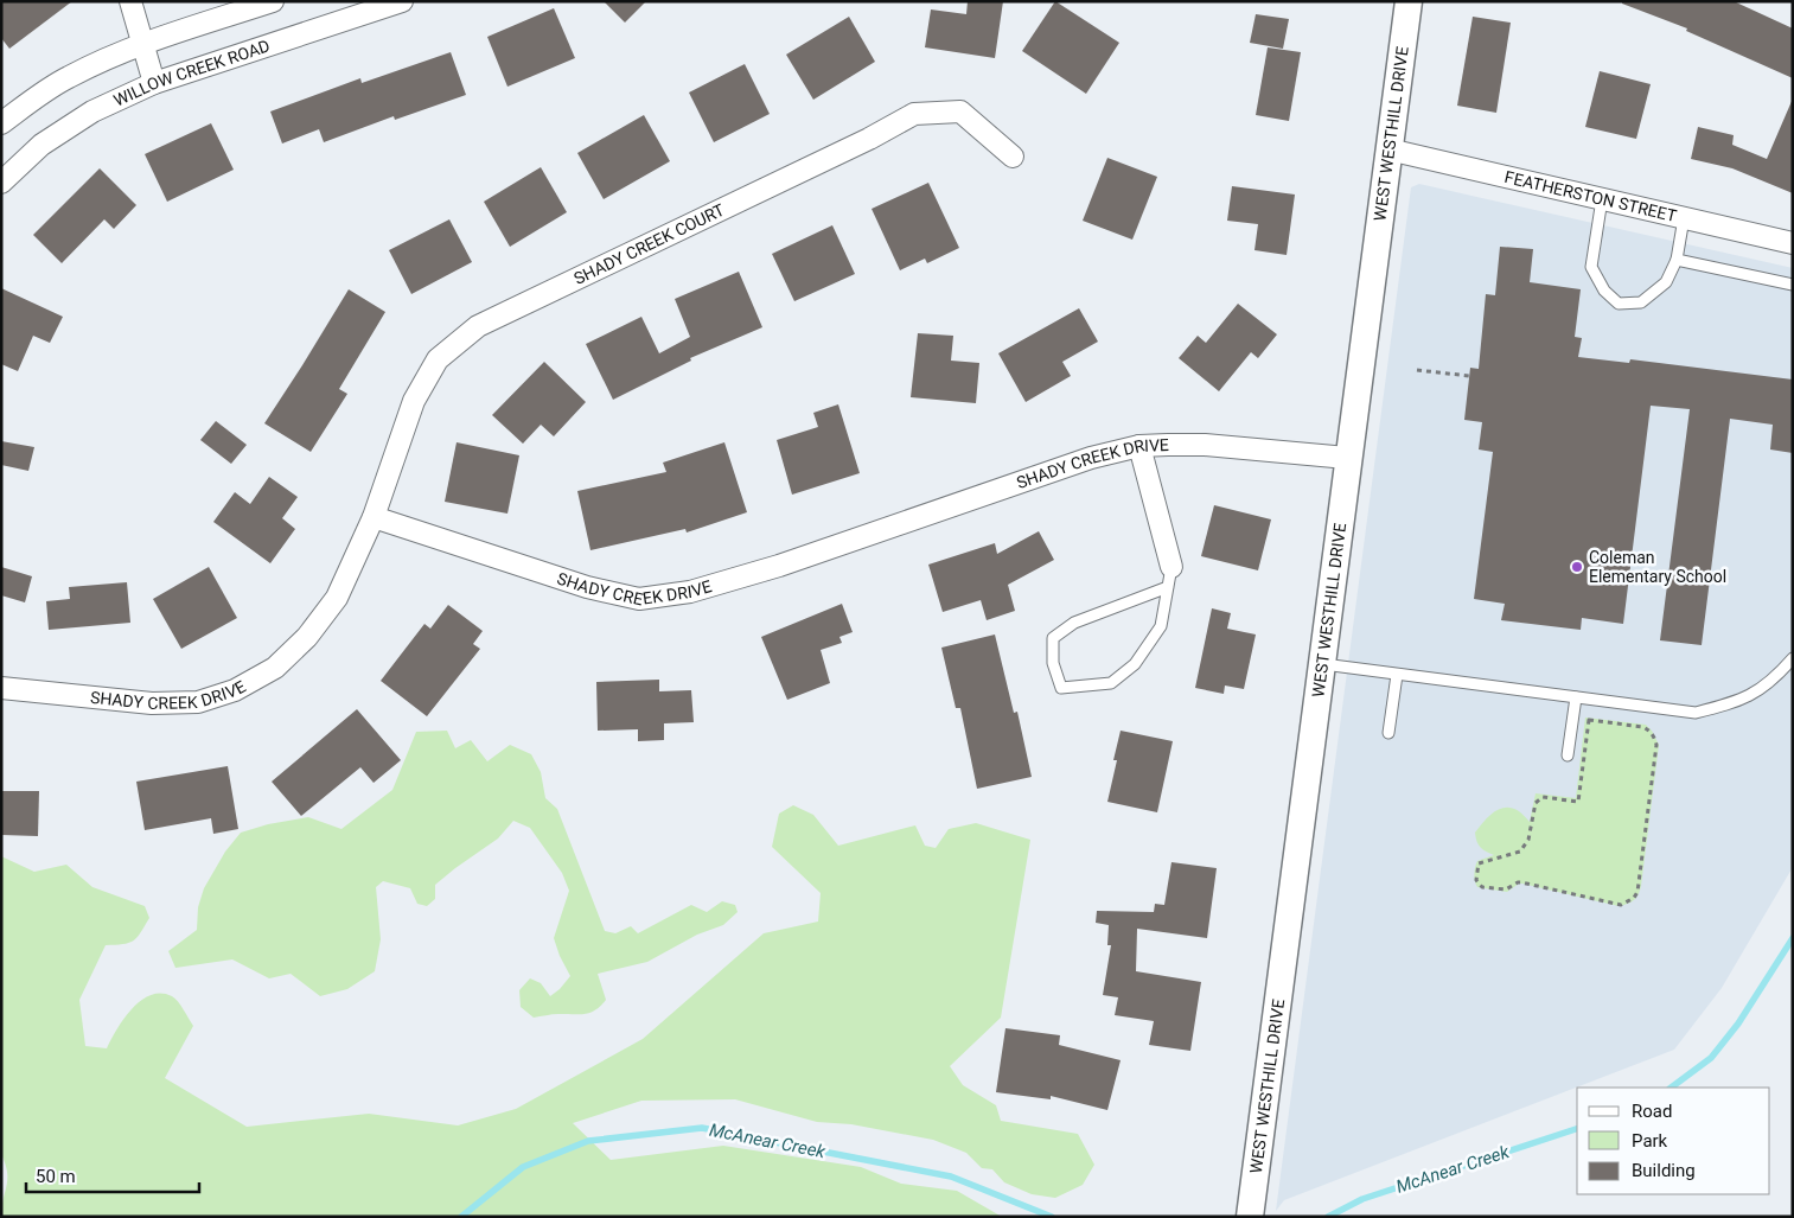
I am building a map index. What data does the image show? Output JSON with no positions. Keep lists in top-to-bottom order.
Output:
{
  "streets": {
    "street": [
      "WILLOW CREEK ROAD",
      "WEST WESTHILL DRIVE",
      "FEATHERSTON STREET",
      "SHADY CREEK COURT",
      "SHADY CREEK DRIVE"
    ]
  },
  "crossings": [
    ["WEST WESTHILL DRIVE", "FEATHERSTON STREET"],
    ["WEST WESTHILL DRIVE", "SHADY CREEK DRIVE"],
    ["SHADY CREEK COURT", "SHADY CREEK DRIVE"]
  ],
  "water": ["McAnear Creek"],
  "places": ["Coleman Elementary School"],
  "legend": ["Road", "Park", "Building"],
  "scale_bar": "50 m"
}
